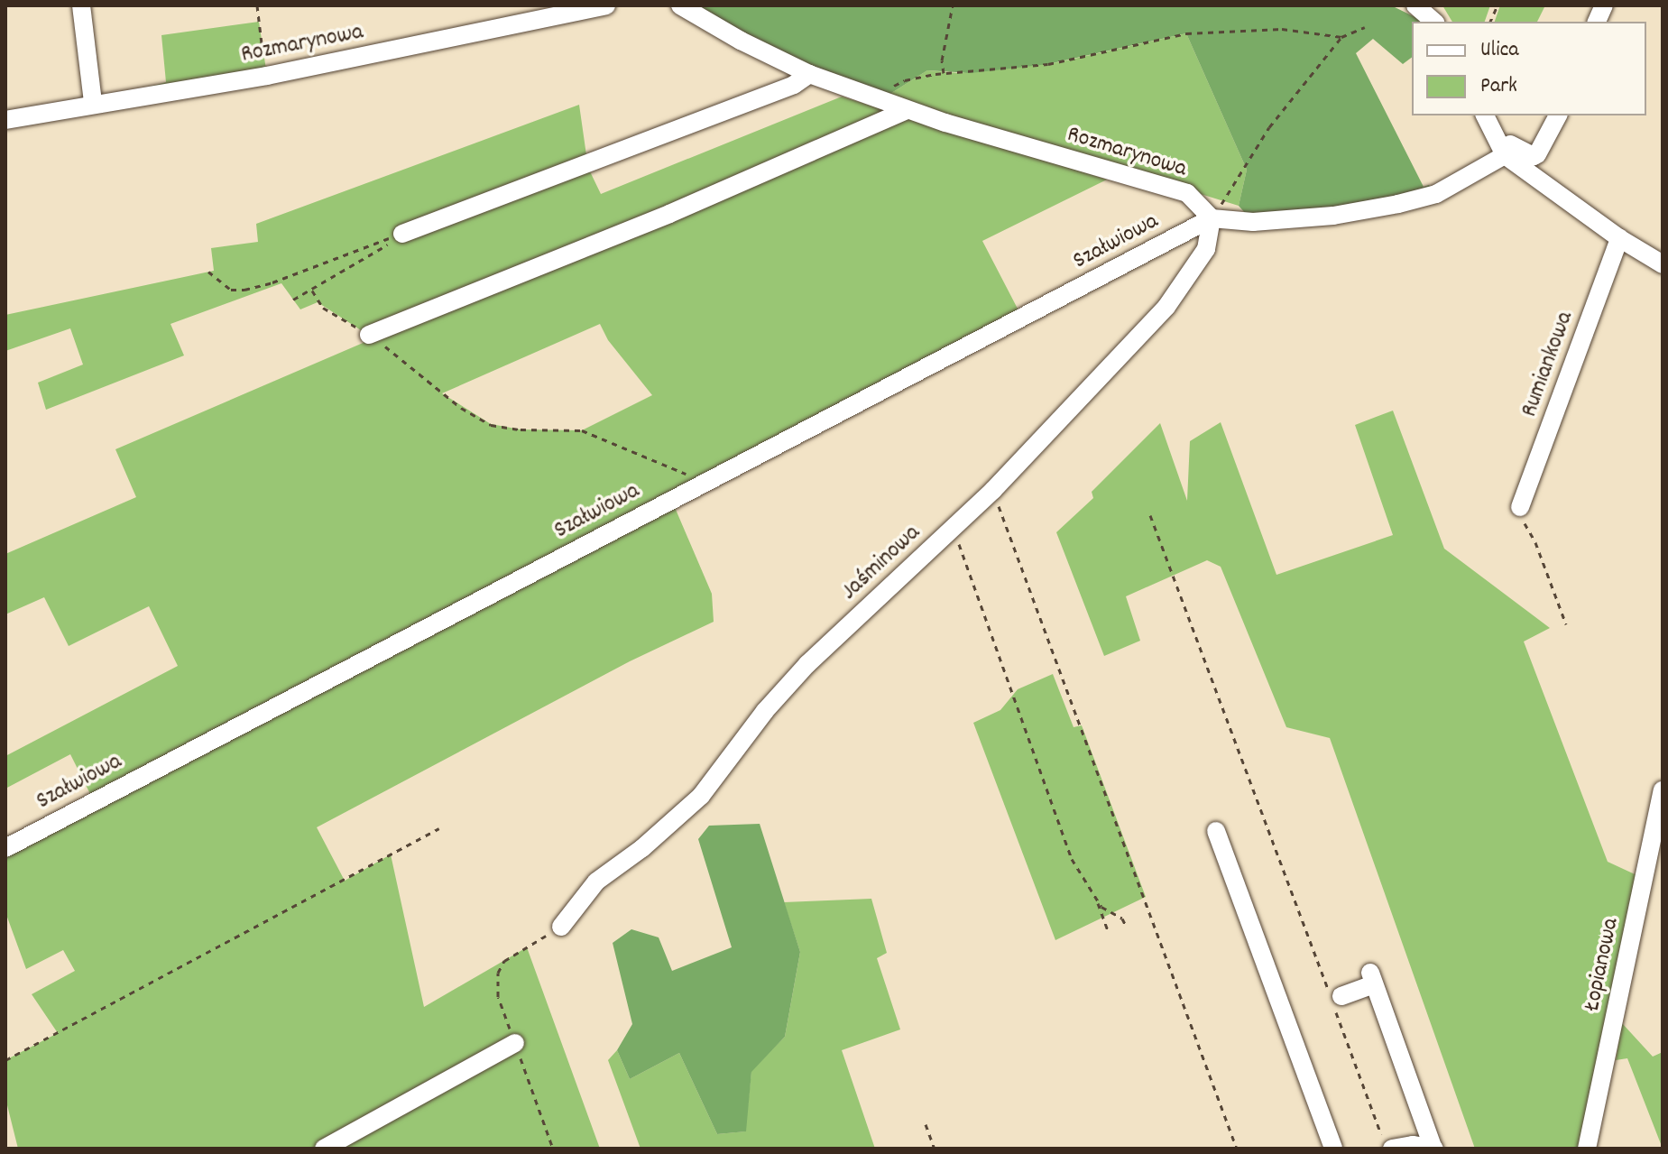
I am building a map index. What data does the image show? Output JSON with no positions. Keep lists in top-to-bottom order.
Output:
{
  "streets": {
    "street": [
      "Rozmarynowa",
      "Szałwiowa",
      "Rumiankowa",
      "Jaśminowa",
      "Łopianowa"
    ]
  },
  "crossings": [
    ["Rozmarynowa", "Szałwiowa"],
    ["Rozmarynowa", "Jaśminowa"],
    ["Szałwiowa", "Jaśminowa"]
  ],
  "legend": ["Ulica", "Park"]
}
